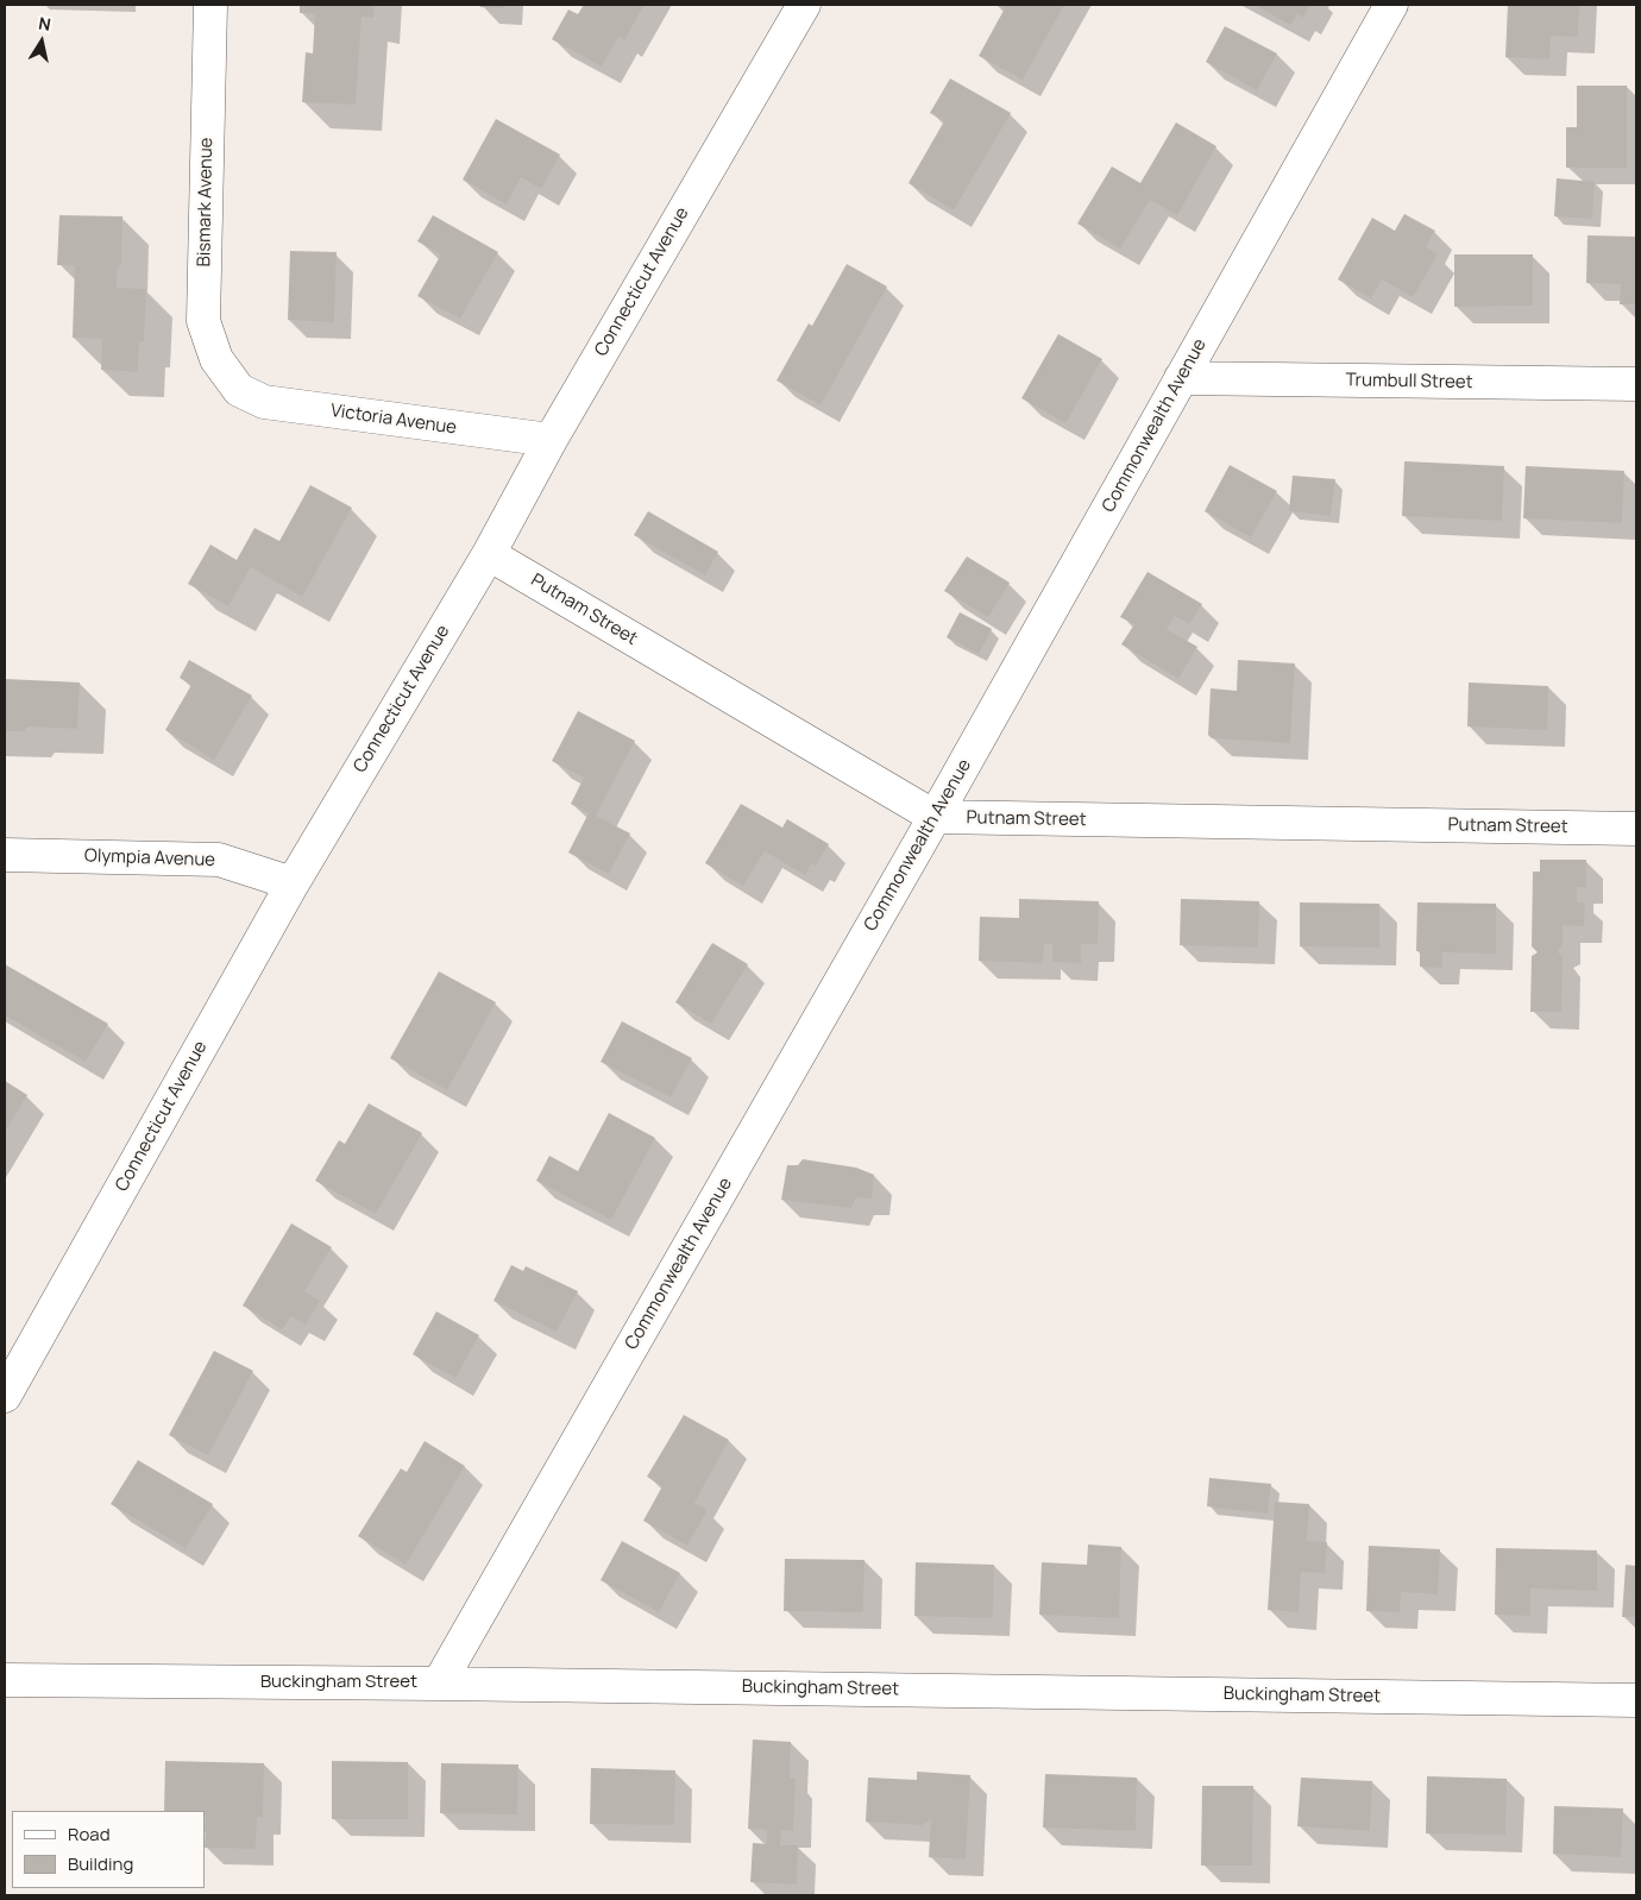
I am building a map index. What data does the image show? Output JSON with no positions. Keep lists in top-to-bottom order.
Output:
{
  "streets": {
    "street": [
      "Bismark Avenue",
      "Connecticut Avenue",
      "Trumbull Street",
      "Victoria Avenue",
      "Commonwealth Avenue",
      "Putnam Street",
      "Olympia Avenue",
      "Buckingham Street"
    ]
  },
  "crossings": [
    ["Bismark Avenue", "Victoria Avenue"],
    ["Connecticut Avenue", "Victoria Avenue"],
    ["Connecticut Avenue", "Putnam Street"],
    ["Connecticut Avenue", "Olympia Avenue"],
    ["Trumbull Street", "Commonwealth Avenue"],
    ["Commonwealth Avenue", "Putnam Street"],
    ["Commonwealth Avenue", "Buckingham Street"]
  ],
  "legend": ["Road", "Building"],
  "north": "top"
}
